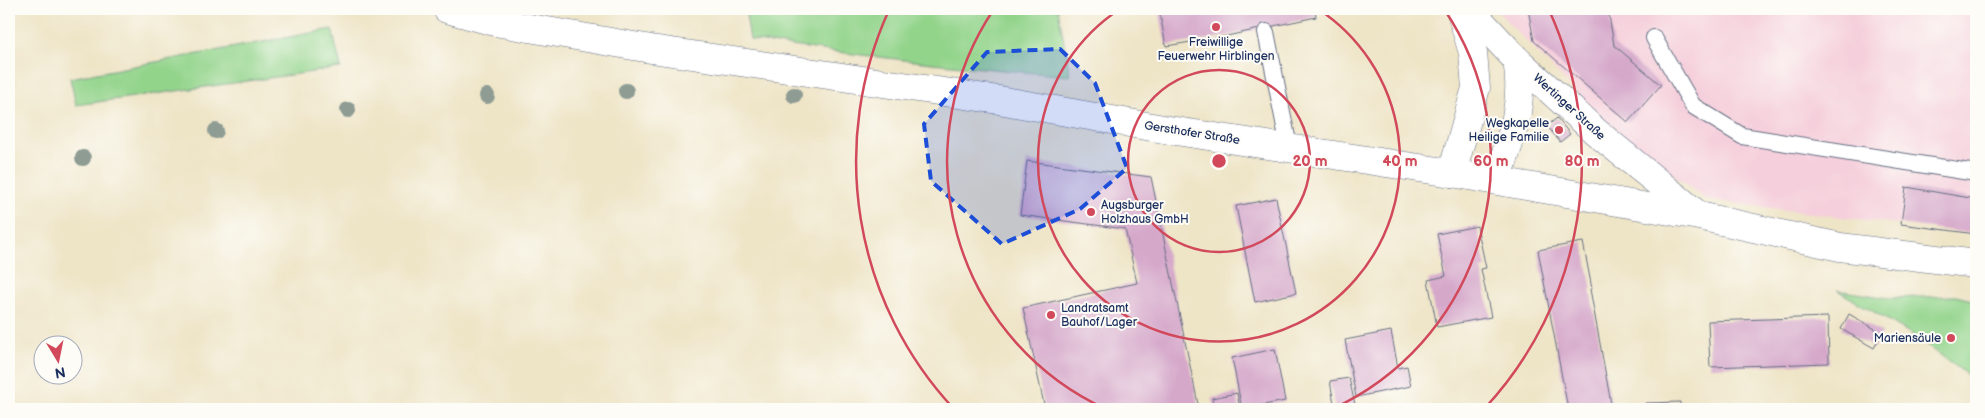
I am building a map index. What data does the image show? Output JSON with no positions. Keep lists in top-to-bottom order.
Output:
{
  "streets": {
    "street": ["Wertinger Straße", "Gersthofer Straße"]
  },
  "crossings": [
    ["Wertinger Straße", "Gersthofer Straße"]
  ],
  "places": [
    "Freiwillige Feuerwehr Hirblingen",
    "Wegkapelle Heilige Familie",
    "Augsburger Holzhaus GmbH",
    "Landratsamt Bauhof/Lager",
    "Mariensäule"
  ],
  "north": "bottom",
  "rings": [
    "20 m",
    "40 m",
    "60 m",
    "80 m"
  ]
}
